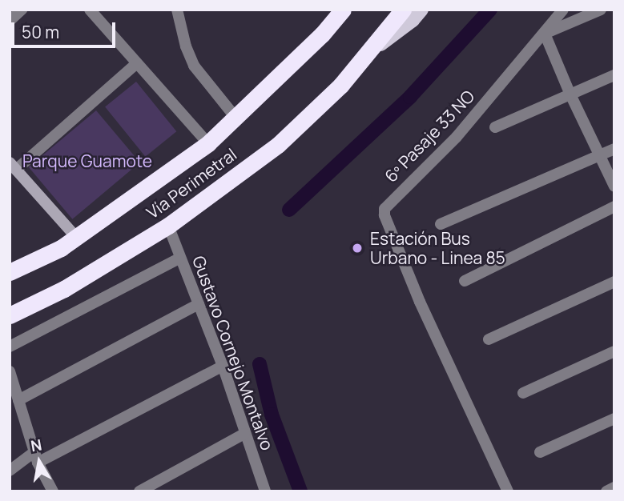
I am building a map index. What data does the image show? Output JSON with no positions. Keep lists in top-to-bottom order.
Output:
{
  "streets": {
    "highway": ["Vía Perimetral"],
    "street": ["6º Pasaje 33 NO", "Gustavo Cornejo Montalvo"]
  },
  "crossings": [
    ["Vía Perimetral", "Gustavo Cornejo Montalvo"]
  ],
  "parks": ["Parque Guamote"],
  "places": ["Estación Bus Urbano - Linea 85"],
  "scale_bar": "50 m",
  "north": "top"
}
